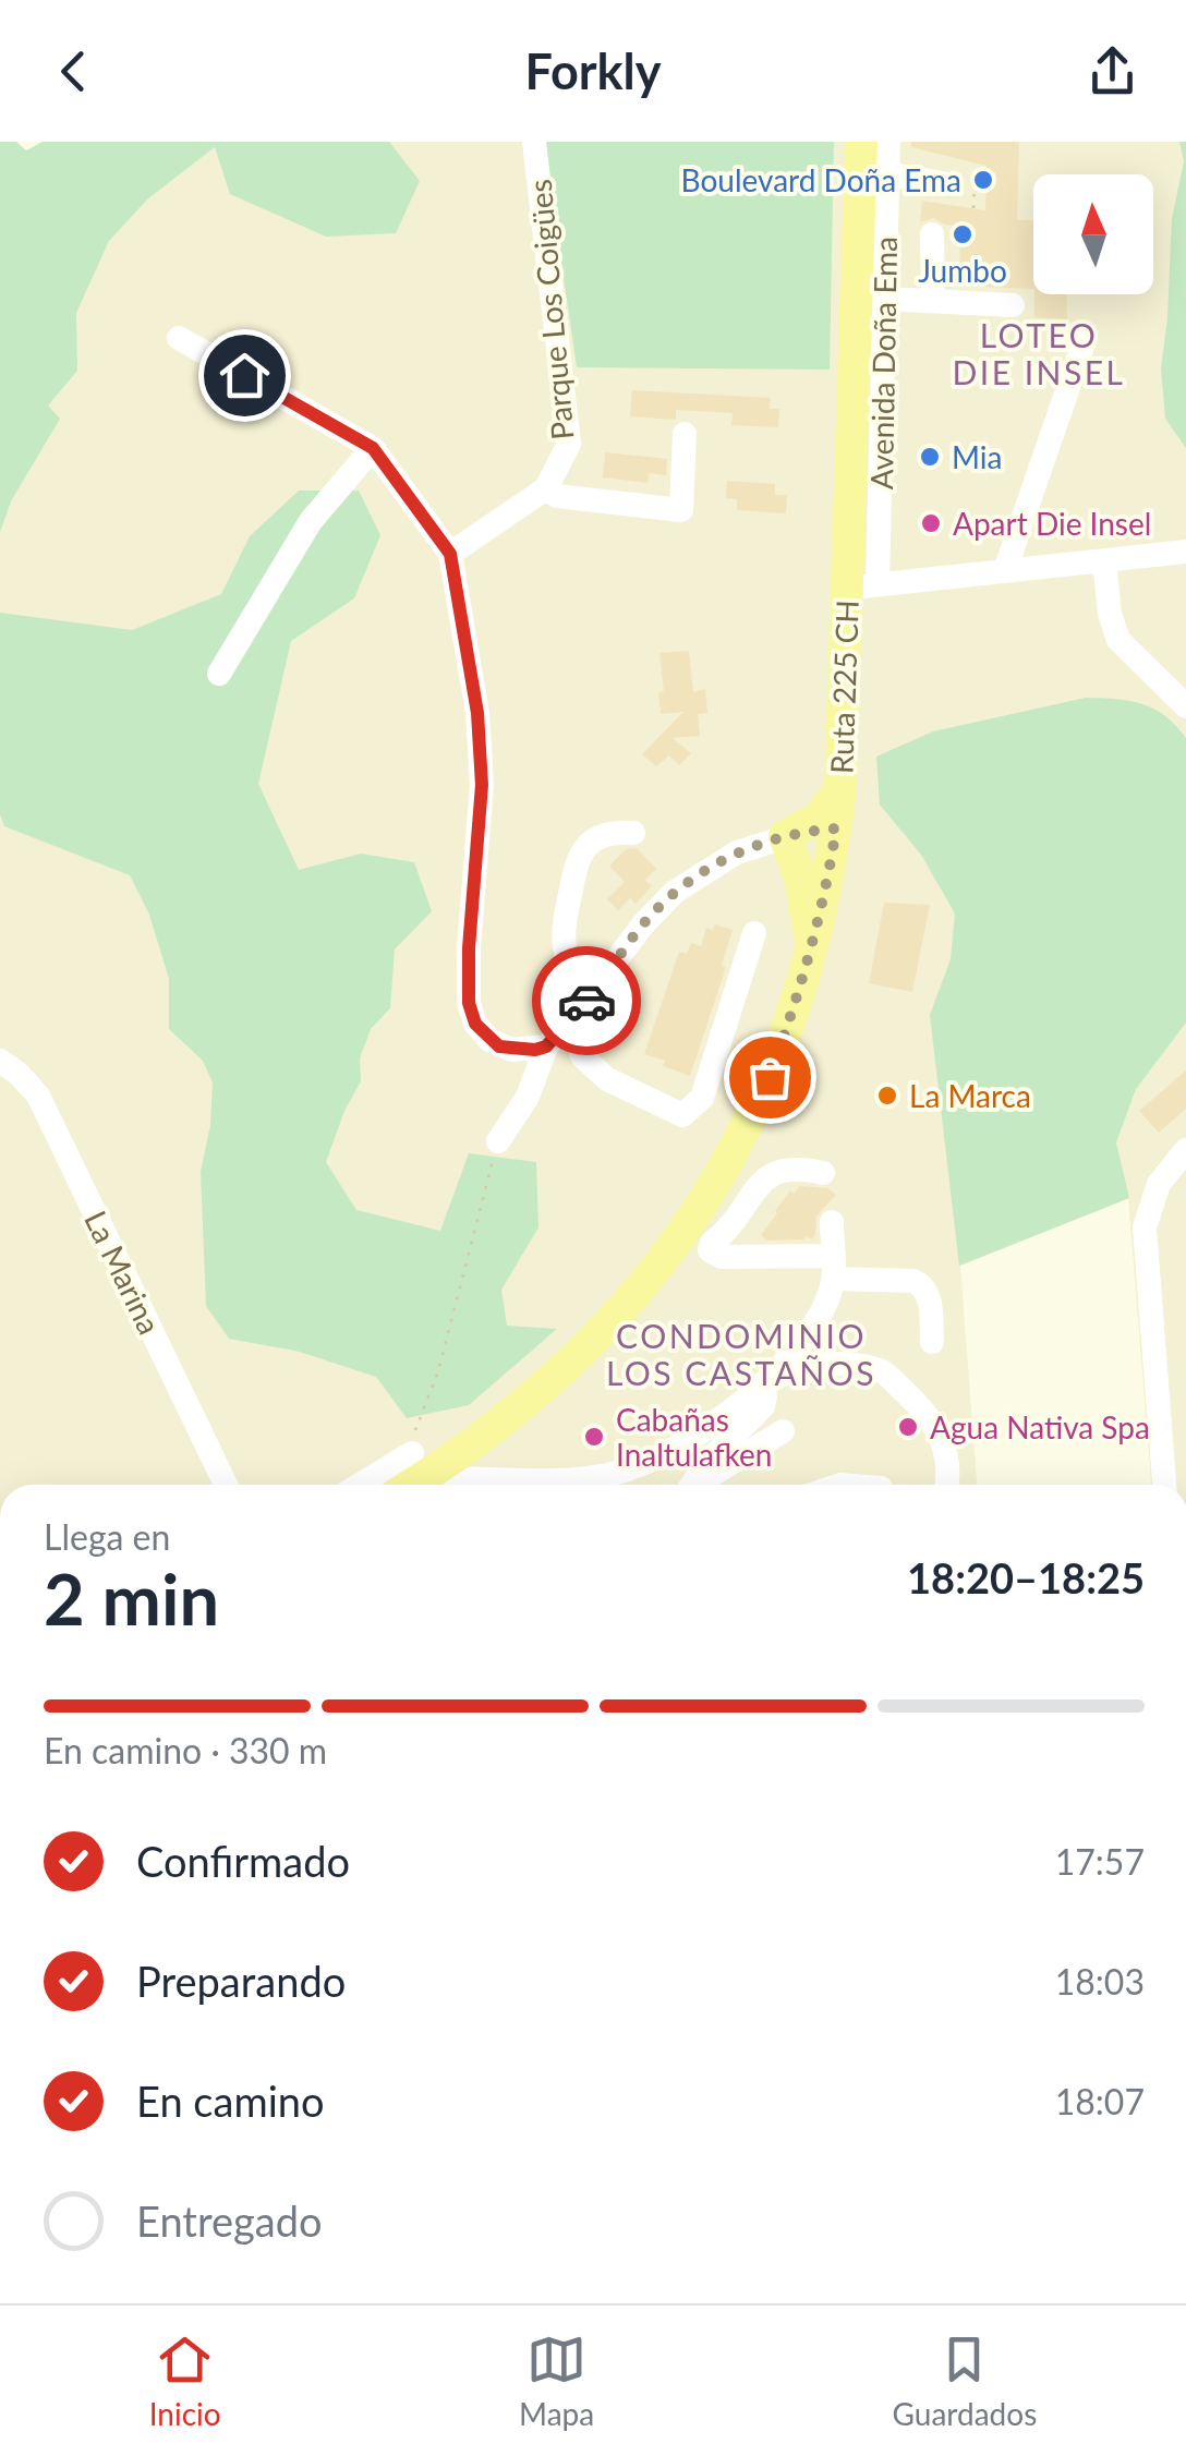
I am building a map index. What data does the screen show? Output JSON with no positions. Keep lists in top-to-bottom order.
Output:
{
  "streets": {
    "main road": ["Ruta 225 CH"],
    "street": ["Parque Los Coigües", "Avenida Doña Ema", "La Marina"]
  },
  "crossings": [
    ["Avenida Doña Ema", "Ruta 225 CH"]
  ],
  "districts": ["LOTEO DIE INSEL", "CONDOMINIO LOS CASTAÑOS"],
  "places": [
    "Boulevard Doña Ema",
    "Jumbo",
    "Mia",
    "Apart Die Insel",
    "La Marca",
    "Agua Nativa Spa",
    "Cabañas Inaltulafken"
  ],
  "north": "top",
  "page": {
    "header": "Forkly",
    "heading": ["2 min", "Llega en", "18:20–18:25"],
    "bar": "En camino · 330 m",
    "list": [
      ["Confirmado", "17:57"],
      ["Preparando", "18:03"],
      ["En camino", "18:07"],
      "Entregado"
    ],
    "tabs": ["Inicio", "Mapa", "Guardados"]
  }
}
